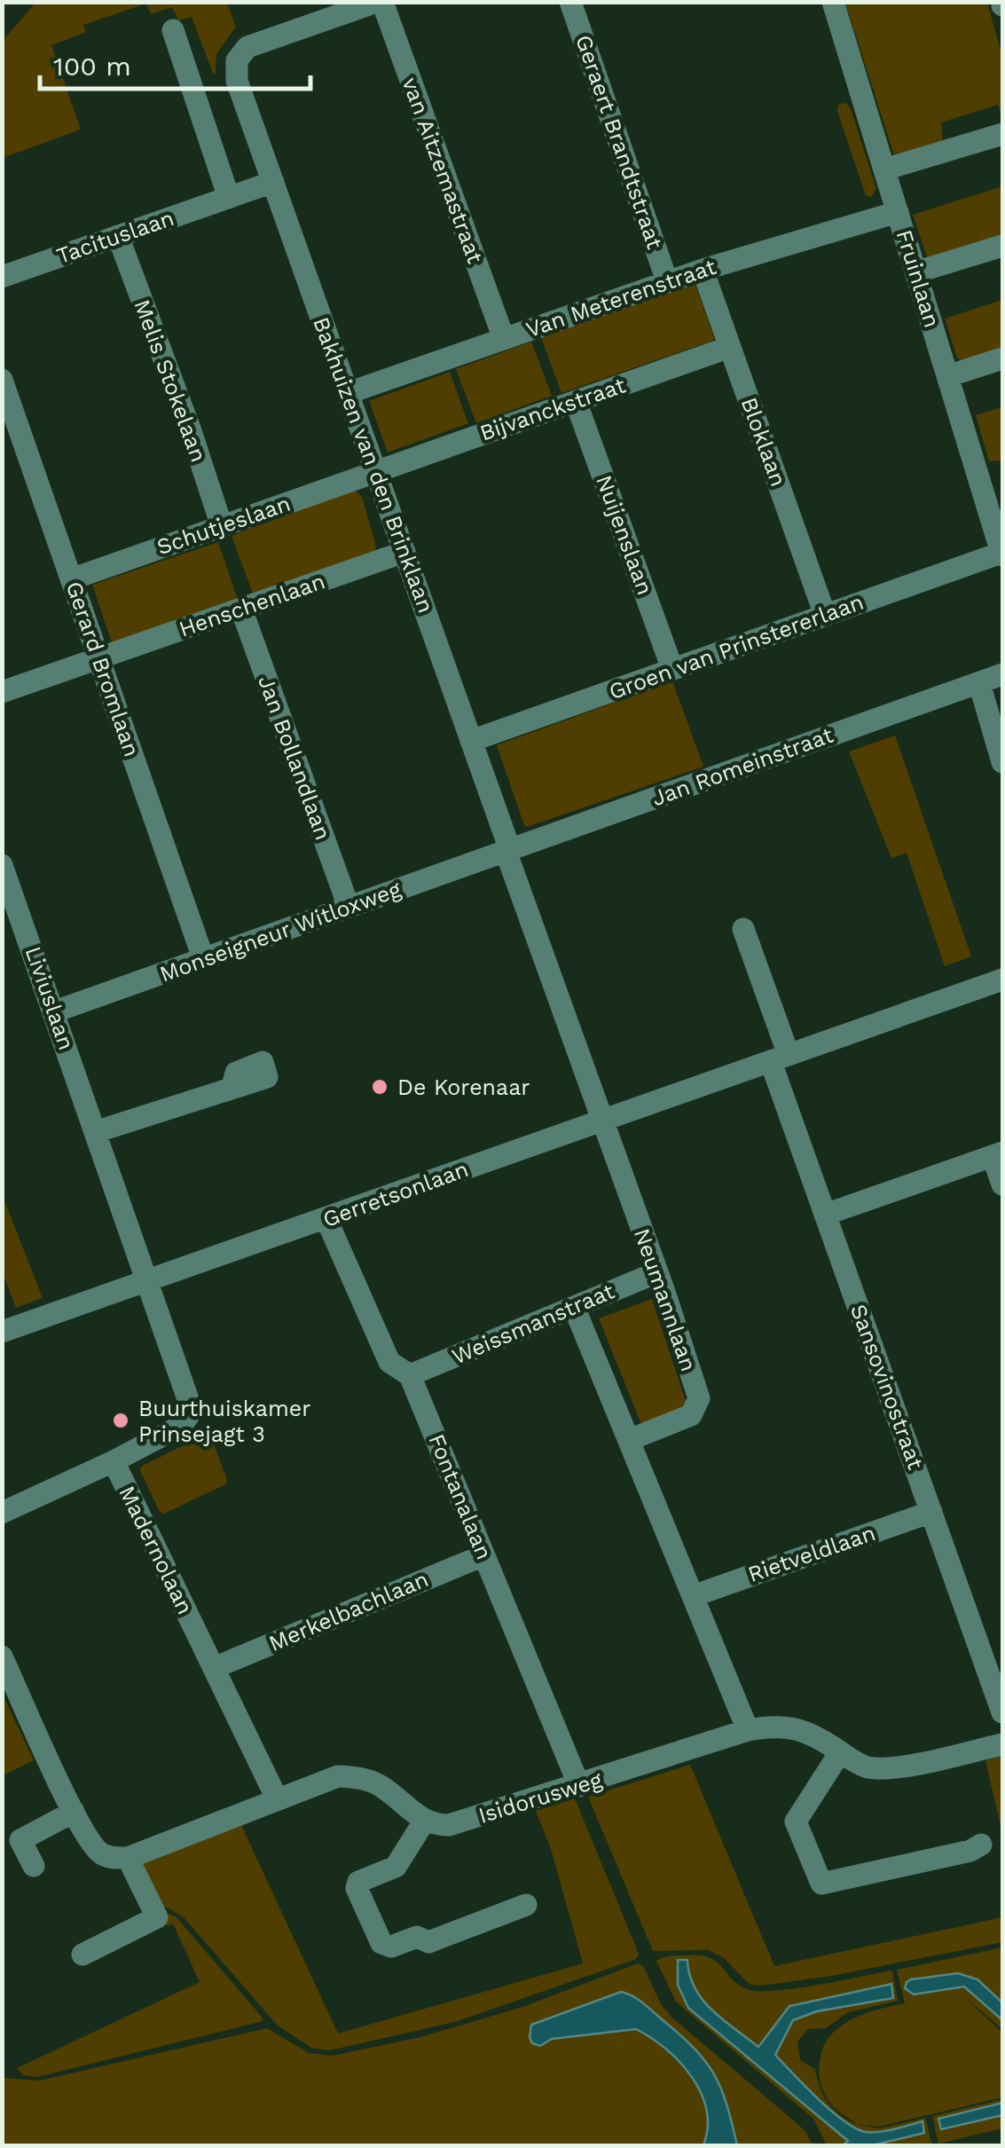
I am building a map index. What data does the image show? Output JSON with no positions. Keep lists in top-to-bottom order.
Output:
{
  "streets": {
    "street": [
      "Geraert Brandtstraat",
      "van Aitzemastraat",
      "Tacituslaan",
      "Fruinlaan",
      "Van Meterenstraat",
      "Melis Stokelaan",
      "Bijvanckstraat",
      "Bloklaan",
      "Bakhuizen van den Brinklaan",
      "Schutjeslaan",
      "Nuijenslaan",
      "Henschenlaan",
      "Groen van Prinstererlaan",
      "Gerard Bromlaan",
      "Jan Bollandlaan",
      "Jan Romeinstraat",
      "Monseigneur Witloxweg",
      "Liviuslaan",
      "Gerretsonlaan",
      "Neumannlaan",
      "Weissmanstraat",
      "Sansovinostraat",
      "Fontanalaan",
      "Madernolaan",
      "Rietveldlaan",
      "Merkelbachlaan",
      "Isidorusweg"
    ]
  },
  "crossings": [
    ["Geraert Brandtstraat", "Van Meterenstraat"],
    ["van Aitzemastraat", "Van Meterenstraat"],
    ["van Aitzemastraat", "Bakhuizen van den Brinklaan"],
    ["Tacituslaan", "Melis Stokelaan"],
    ["Tacituslaan", "Bakhuizen van den Brinklaan"],
    ["Fruinlaan", "Van Meterenstraat"],
    ["Fruinlaan", "Groen van Prinstererlaan"],
    ["Van Meterenstraat", "Bloklaan"],
    ["Van Meterenstraat", "Bakhuizen van den Brinklaan"],
    ["Melis Stokelaan", "Schutjeslaan"],
    ["Bijvanckstraat", "Bloklaan"],
    ["Bijvanckstraat", "Bakhuizen van den Brinklaan"],
    ["Bijvanckstraat", "Schutjeslaan"],
    ["Bijvanckstraat", "Nuijenslaan"],
    ["Bloklaan", "Groen van Prinstererlaan"],
    ["Bakhuizen van den Brinklaan", "Schutjeslaan"],
    ["Bakhuizen van den Brinklaan", "Henschenlaan"],
    ["Bakhuizen van den Brinklaan", "Groen van Prinstererlaan"],
    ["Bakhuizen van den Brinklaan", "Jan Romeinstraat"],
    ["Bakhuizen van den Brinklaan", "Monseigneur Witloxweg"],
    ["Bakhuizen van den Brinklaan", "Gerretsonlaan"],
    ["Bakhuizen van den Brinklaan", "Neumannlaan"],
    ["Schutjeslaan", "Gerard Bromlaan"],
    ["Nuijenslaan", "Groen van Prinstererlaan"],
    ["Henschenlaan", "Gerard Bromlaan"],
    ["Henschenlaan", "Jan Bollandlaan"],
    ["Gerard Bromlaan", "Monseigneur Witloxweg"],
    ["Jan Bollandlaan", "Monseigneur Witloxweg"],
    ["Jan Romeinstraat", "Monseigneur Witloxweg"],
    ["Monseigneur Witloxweg", "Liviuslaan"],
    ["Liviuslaan", "Gerretsonlaan"],
    ["Liviuslaan", "Madernolaan"],
    ["Gerretsonlaan", "Neumannlaan"],
    ["Gerretsonlaan", "Sansovinostraat"],
    ["Gerretsonlaan", "Fontanalaan"],
    ["Gerretsonlaan", "Madernolaan"],
    ["Neumannlaan", "Weissmanstraat"],
    ["Weissmanstraat", "Fontanalaan"],
    ["Sansovinostraat", "Rietveldlaan"],
    ["Fontanalaan", "Merkelbachlaan"],
    ["Fontanalaan", "Isidorusweg"],
    ["Madernolaan", "Merkelbachlaan"]
  ],
  "places": ["De Korenaar", "Buurthuiskamer Prinsejagt 3"],
  "scale_bar": "100 m"
}
